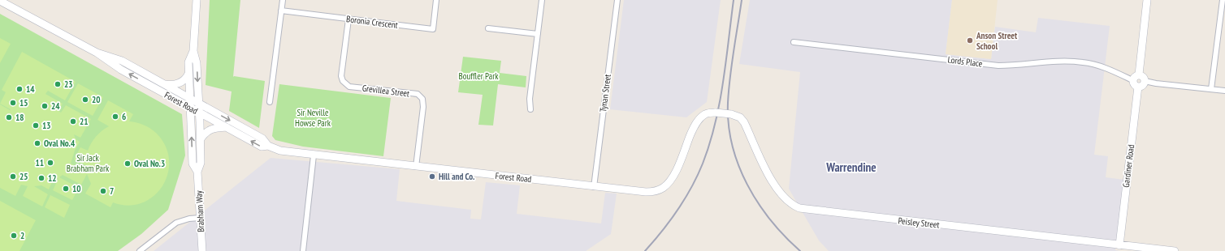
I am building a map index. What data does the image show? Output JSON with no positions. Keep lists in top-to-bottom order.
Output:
{
  "streets": {
    "main road": [
      "Forest Road",
      "Gardiner Road",
      "Brabham Way",
      "Peisley Street"
    ],
    "street": [
      "Boronia Crescent",
      "Lords Place",
      "Grevillea Street",
      "Tynan Street"
    ]
  },
  "crossings": [
    ["Boronia Crescent", "Grevillea Street"],
    ["Lords Place", "Gardiner Road"],
    ["Grevillea Street", "Forest Road"],
    ["Tynan Street", "Forest Road"],
    ["Forest Road", "Brabham Way"],
    ["Forest Road", "Peisley Street"],
    ["Gardiner Road", "Peisley Street"]
  ],
  "districts": ["Warrendine"],
  "parks": ["Bouffler Park", "Sir Neville Howse Park", "Sir Jack Brabham Park"],
  "places": [
    "Anson Street School",
    "23",
    "14",
    "20",
    "15",
    "24",
    "6",
    "18",
    "21",
    "13",
    "Oval No.4",
    "11",
    "Oval No.3",
    "25",
    "Hill and Co.",
    "12",
    "10",
    "7",
    "2"
  ]
}
